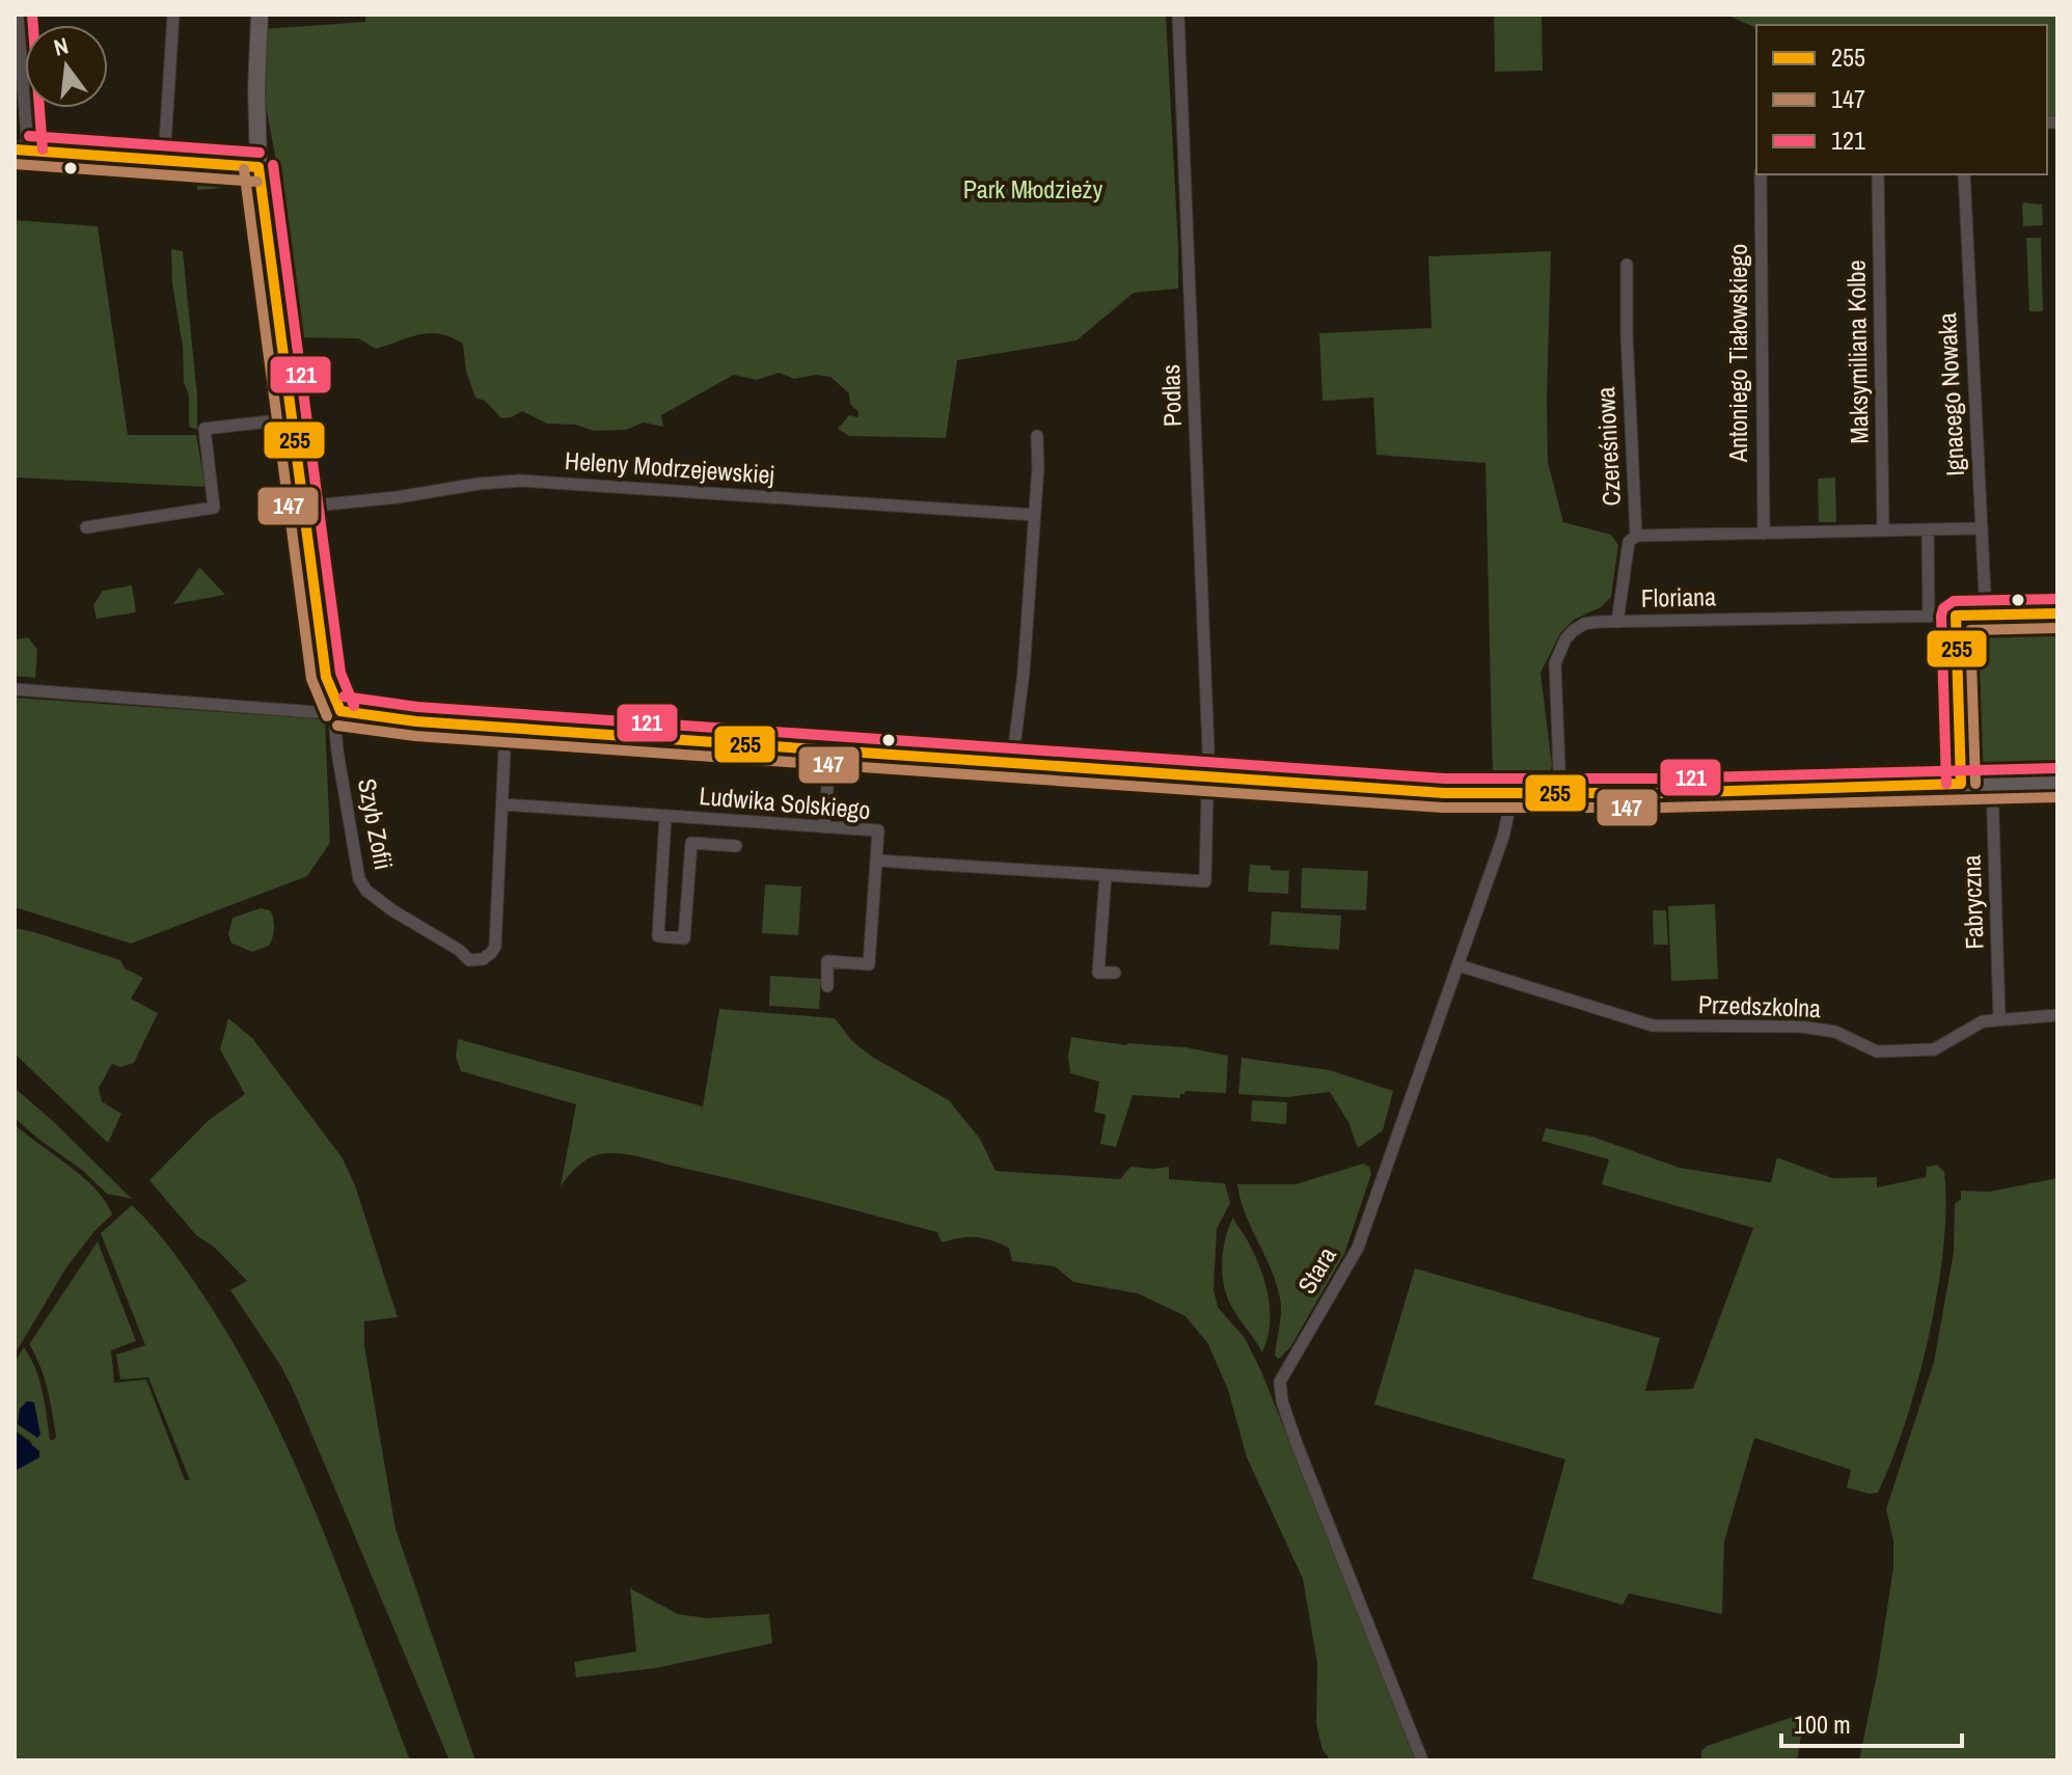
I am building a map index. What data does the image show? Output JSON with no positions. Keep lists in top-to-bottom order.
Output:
{
  "streets": {
    "street": [
      "Maksymiliana Kolbe",
      "Antoniego Tiałowskiego",
      "Ignacego Nowaka",
      "Podlas",
      "Czereśniowa",
      "Heleny Modrzejewskiej",
      "Floriana",
      "Ludwika Solskiego",
      "Szyb Zofii",
      "Fabryczna",
      "Przedszkolna",
      "Stara"
    ]
  },
  "crossings": [
    ["Ignacego Nowaka", "Floriana"],
    ["Podlas", "Ludwika Solskiego"],
    ["Czereśniowa", "Floriana"],
    ["Ludwika Solskiego", "Szyb Zofii"],
    ["Fabryczna", "Przedszkolna"],
    ["Przedszkolna", "Stara"]
  ],
  "parks": ["Park Młodzieży"],
  "lines": ["transit line 121", "transit line 255", "transit line 147"],
  "legend": ["255", "147", "121"],
  "scale_bar": "100 m",
  "north": "top"
}
